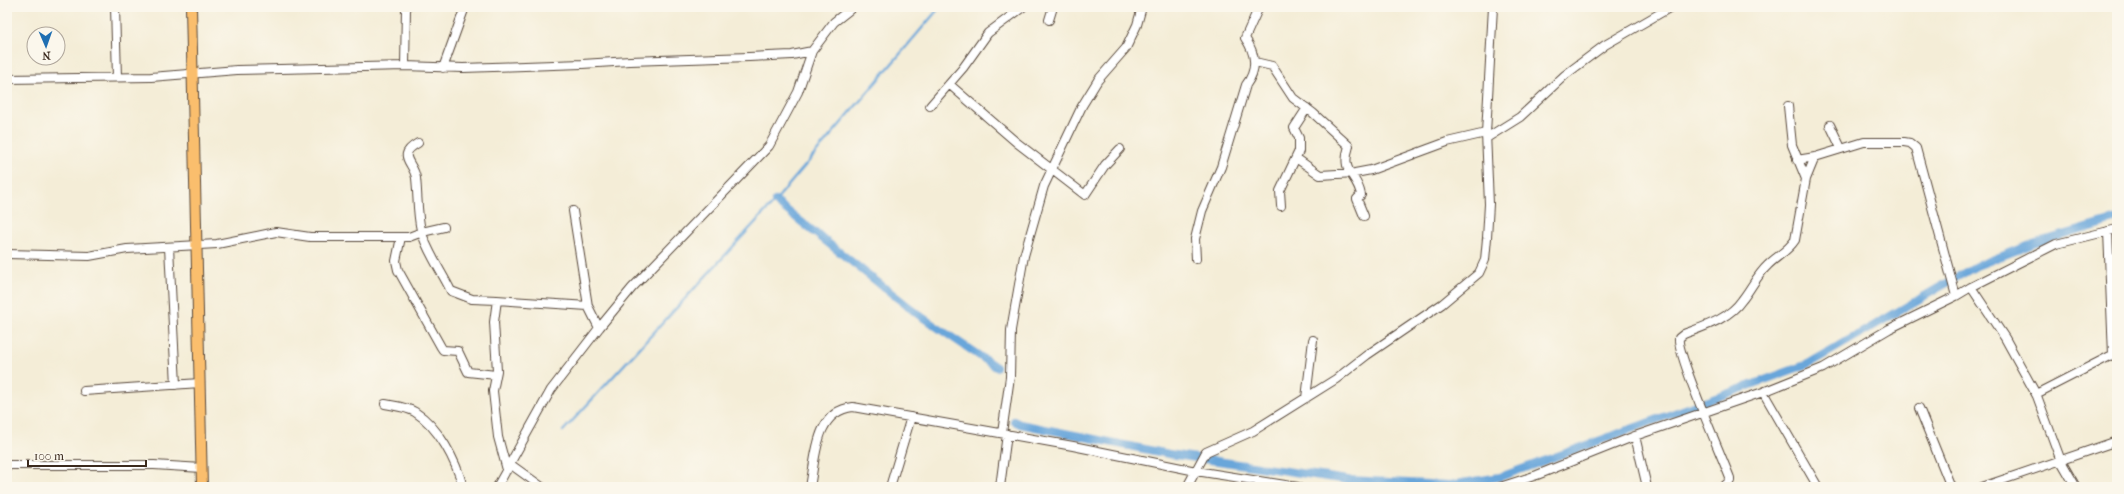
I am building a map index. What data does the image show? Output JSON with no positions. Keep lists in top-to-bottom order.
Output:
{
  "scale_bar": "100 m",
  "north": "bottom"
}
